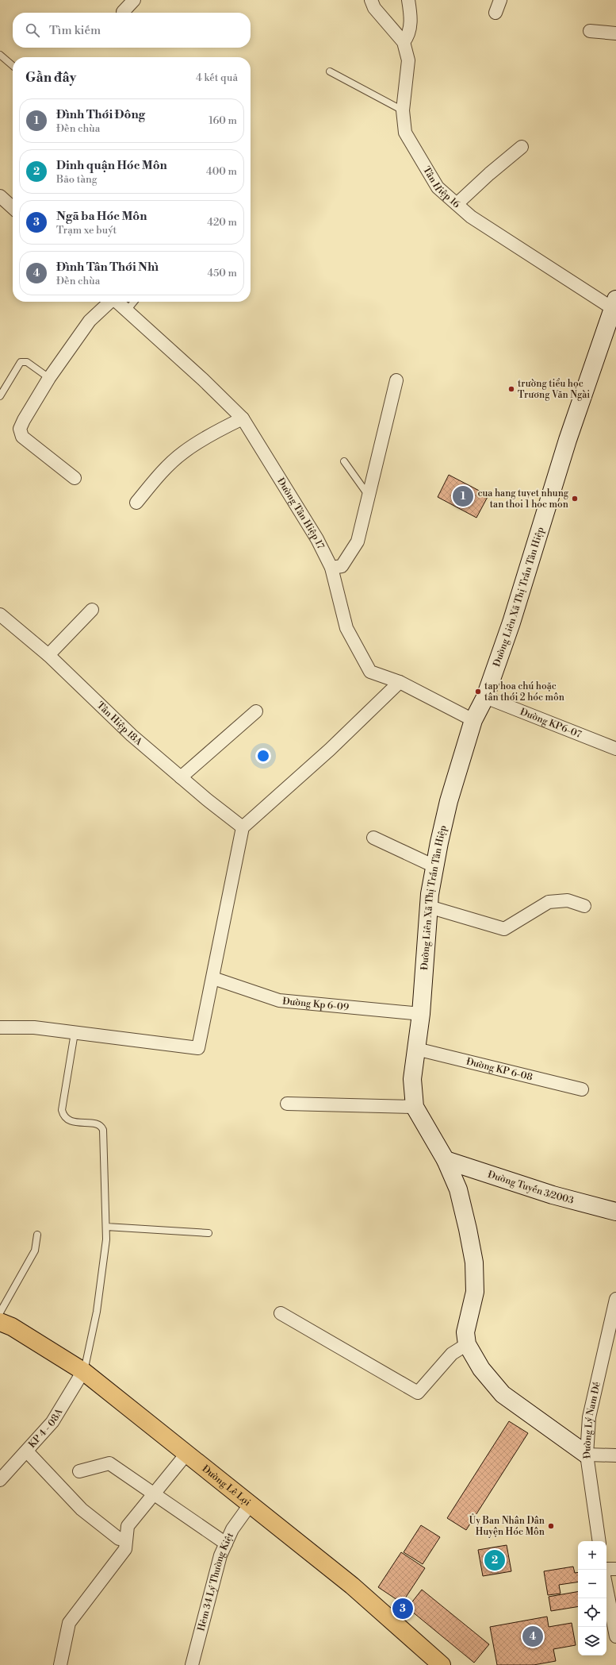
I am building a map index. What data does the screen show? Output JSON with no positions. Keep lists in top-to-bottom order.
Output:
{
  "streets": {
    "main road": ["Đường Lê Lợi"],
    "street": [
      "Tân Hiệp 16",
      "Đường Tân Hiệp 17",
      "Đường Liên Xã Thị Trấn Tân Hiệp",
      "Đường KP6-07",
      "Tân Hiệp 18A",
      "Đường Kp 6-09",
      "Đường KP 6-08",
      "Đường Tuyến 3/2003",
      "Đường Lý Nam Đế",
      "KP 4 - 08A",
      "Hẻm 34 Lý Thường Kiệt"
    ]
  },
  "crossings": [
    ["Tân Hiệp 16", "Đường Liên Xã Thị Trấn Tân Hiệp"],
    ["Đường Tân Hiệp 17", "Đường Liên Xã Thị Trấn Tân Hiệp"],
    ["Đường Liên Xã Thị Trấn Tân Hiệp", "Đường KP6-07"],
    ["Đường Liên Xã Thị Trấn Tân Hiệp", "Đường Kp 6-09"],
    ["Đường Liên Xã Thị Trấn Tân Hiệp", "Đường KP 6-08"],
    ["Đường Liên Xã Thị Trấn Tân Hiệp", "Đường Tuyến 3/2003"],
    ["Đường Liên Xã Thị Trấn Tân Hiệp", "Đường Lý Nam Đế"],
    ["KP 4 - 08A", "Đường Lê Lợi"],
    ["Đường Lê Lợi", "Hẻm 34 Lý Thường Kiệt"]
  ],
  "places": [
    "trường tiểu học Trương Văn Ngài",
    "cua hang tuyet nhung tan thoi 1 hoc mon",
    "tap hoa chú hoặc tân thới 2 hóc môn",
    "Ủy Ban Nhân Dân Huyện Hóc Môn"
  ],
  "page": {
    "search": "Tìm kiếm",
    "heading": ["Gần đây", "4 kết quả"],
    "list": [
      {
        "mark": "1",
        "name": "Đình Thới Đông",
        "note": "Đền chùa",
        "value": "160 m"
      },
      {
        "mark": "2",
        "name": "Dinh quận Hóc Môn",
        "note": "Bảo tàng",
        "value": "400 m"
      },
      {
        "mark": "3",
        "name": "Ngã ba Hóc Môn",
        "note": "Trạm xe buýt",
        "value": "420 m"
      },
      {
        "mark": "4",
        "name": "Đình Tân Thới Nhì",
        "note": "Đền chùa",
        "value": "450 m"
      }
    ],
    "pins": [
      "1",
      "2",
      "3",
      "4"
    ],
    "map_buttons": ["+", "−"]
  }
}
